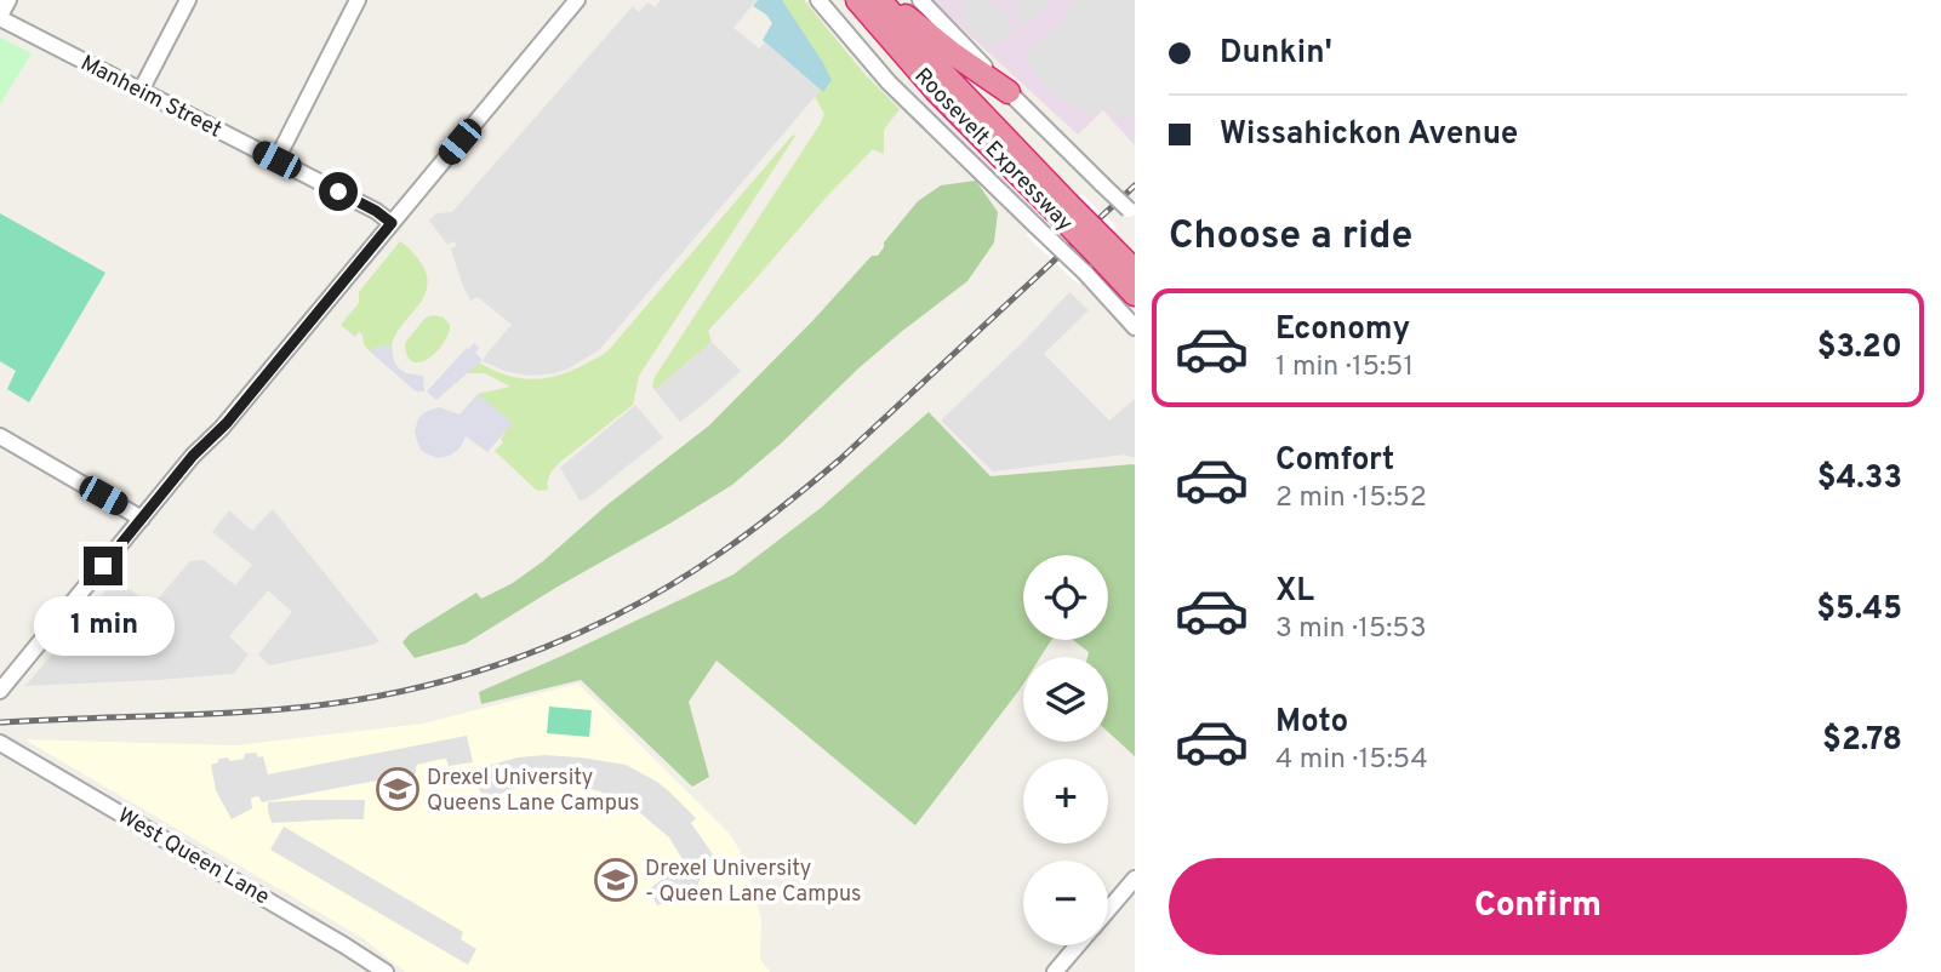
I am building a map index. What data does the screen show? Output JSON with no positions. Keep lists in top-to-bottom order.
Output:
{
  "streets": {
    "highway": ["Roosevelt Expressway"],
    "street": ["Manheim Street", "West Queen Lane"]
  },
  "places": {
    "school or university": ["Drexel University Queens Lane Campus", "Drexel University - Queen Lane Campus"]
  },
  "page": {
    "banner": ["Dunkin'", "Wissahickon Avenue"],
    "heading": "Choose a ride",
    "list": [
      {
        "name": "Economy",
        "note": "1 min · 15:51",
        "value": "$3.20"
      },
      {
        "name": "Comfort",
        "note": "2 min · 15:52",
        "value": "$4.33"
      },
      {
        "name": "XL",
        "note": "3 min · 15:53",
        "value": "$5.45"
      },
      {
        "name": "Moto",
        "note": "4 min · 15:54",
        "value": "$2.78"
      }
    ],
    "map_buttons": ["+", "−"],
    "bubble": "1 min",
    "buttons": "Confirm"
  }
}
